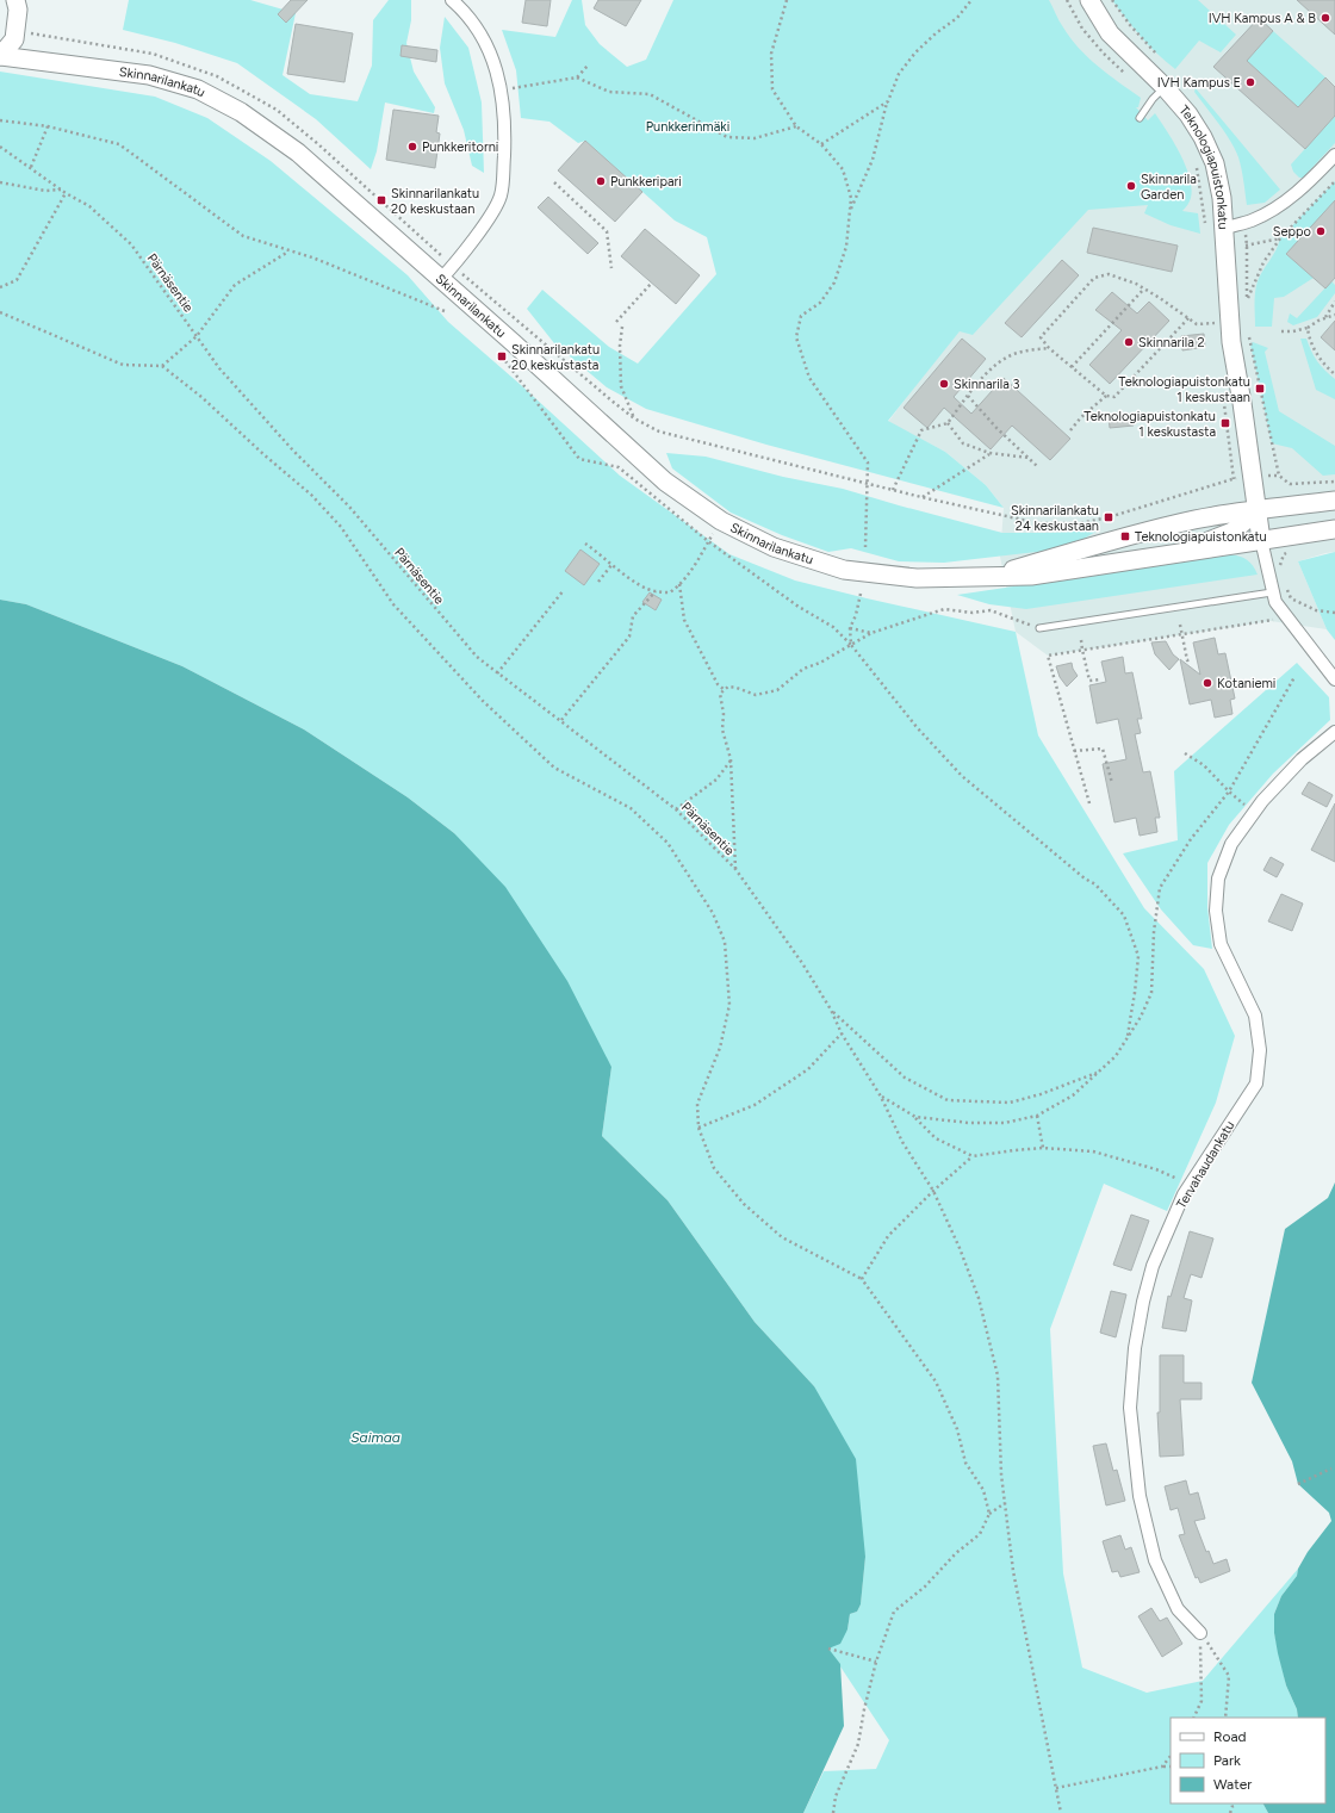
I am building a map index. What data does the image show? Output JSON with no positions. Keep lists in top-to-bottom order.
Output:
{
  "streets": {
    "main road": ["Skinnarilankatu", "Teknologiapuistonkatu"],
    "street": ["Tervahaudankatu"],
    "path": ["Pärnäsentie"]
  },
  "crossings": [
    ["Skinnarilankatu", "Teknologiapuistonkatu"]
  ],
  "water": ["Saimaa"],
  "parks": ["Punkkerinmäki"],
  "places": {
    "other": [
      "IVH Kampus A & B",
      "IVH Kampus E",
      "Punkkeritorni",
      "Punkkeripari",
      "Skinnarila Garden",
      "Seppo",
      "Skinnarila 2",
      "Skinnarila 3",
      "Kotaniemi"
    ],
    "transit": [
      "Skinnarilankatu 20 keskustaan",
      "Skinnarilankatu 20 keskustasta",
      "Teknologiapuistonkatu 1 keskustaan",
      "Teknologiapuistonkatu 1 keskustasta",
      "Skinnarilankatu 24 keskustaan",
      "Teknologiapuistonkatu"
    ]
  },
  "legend": ["Road", "Park", "Water"]
}
